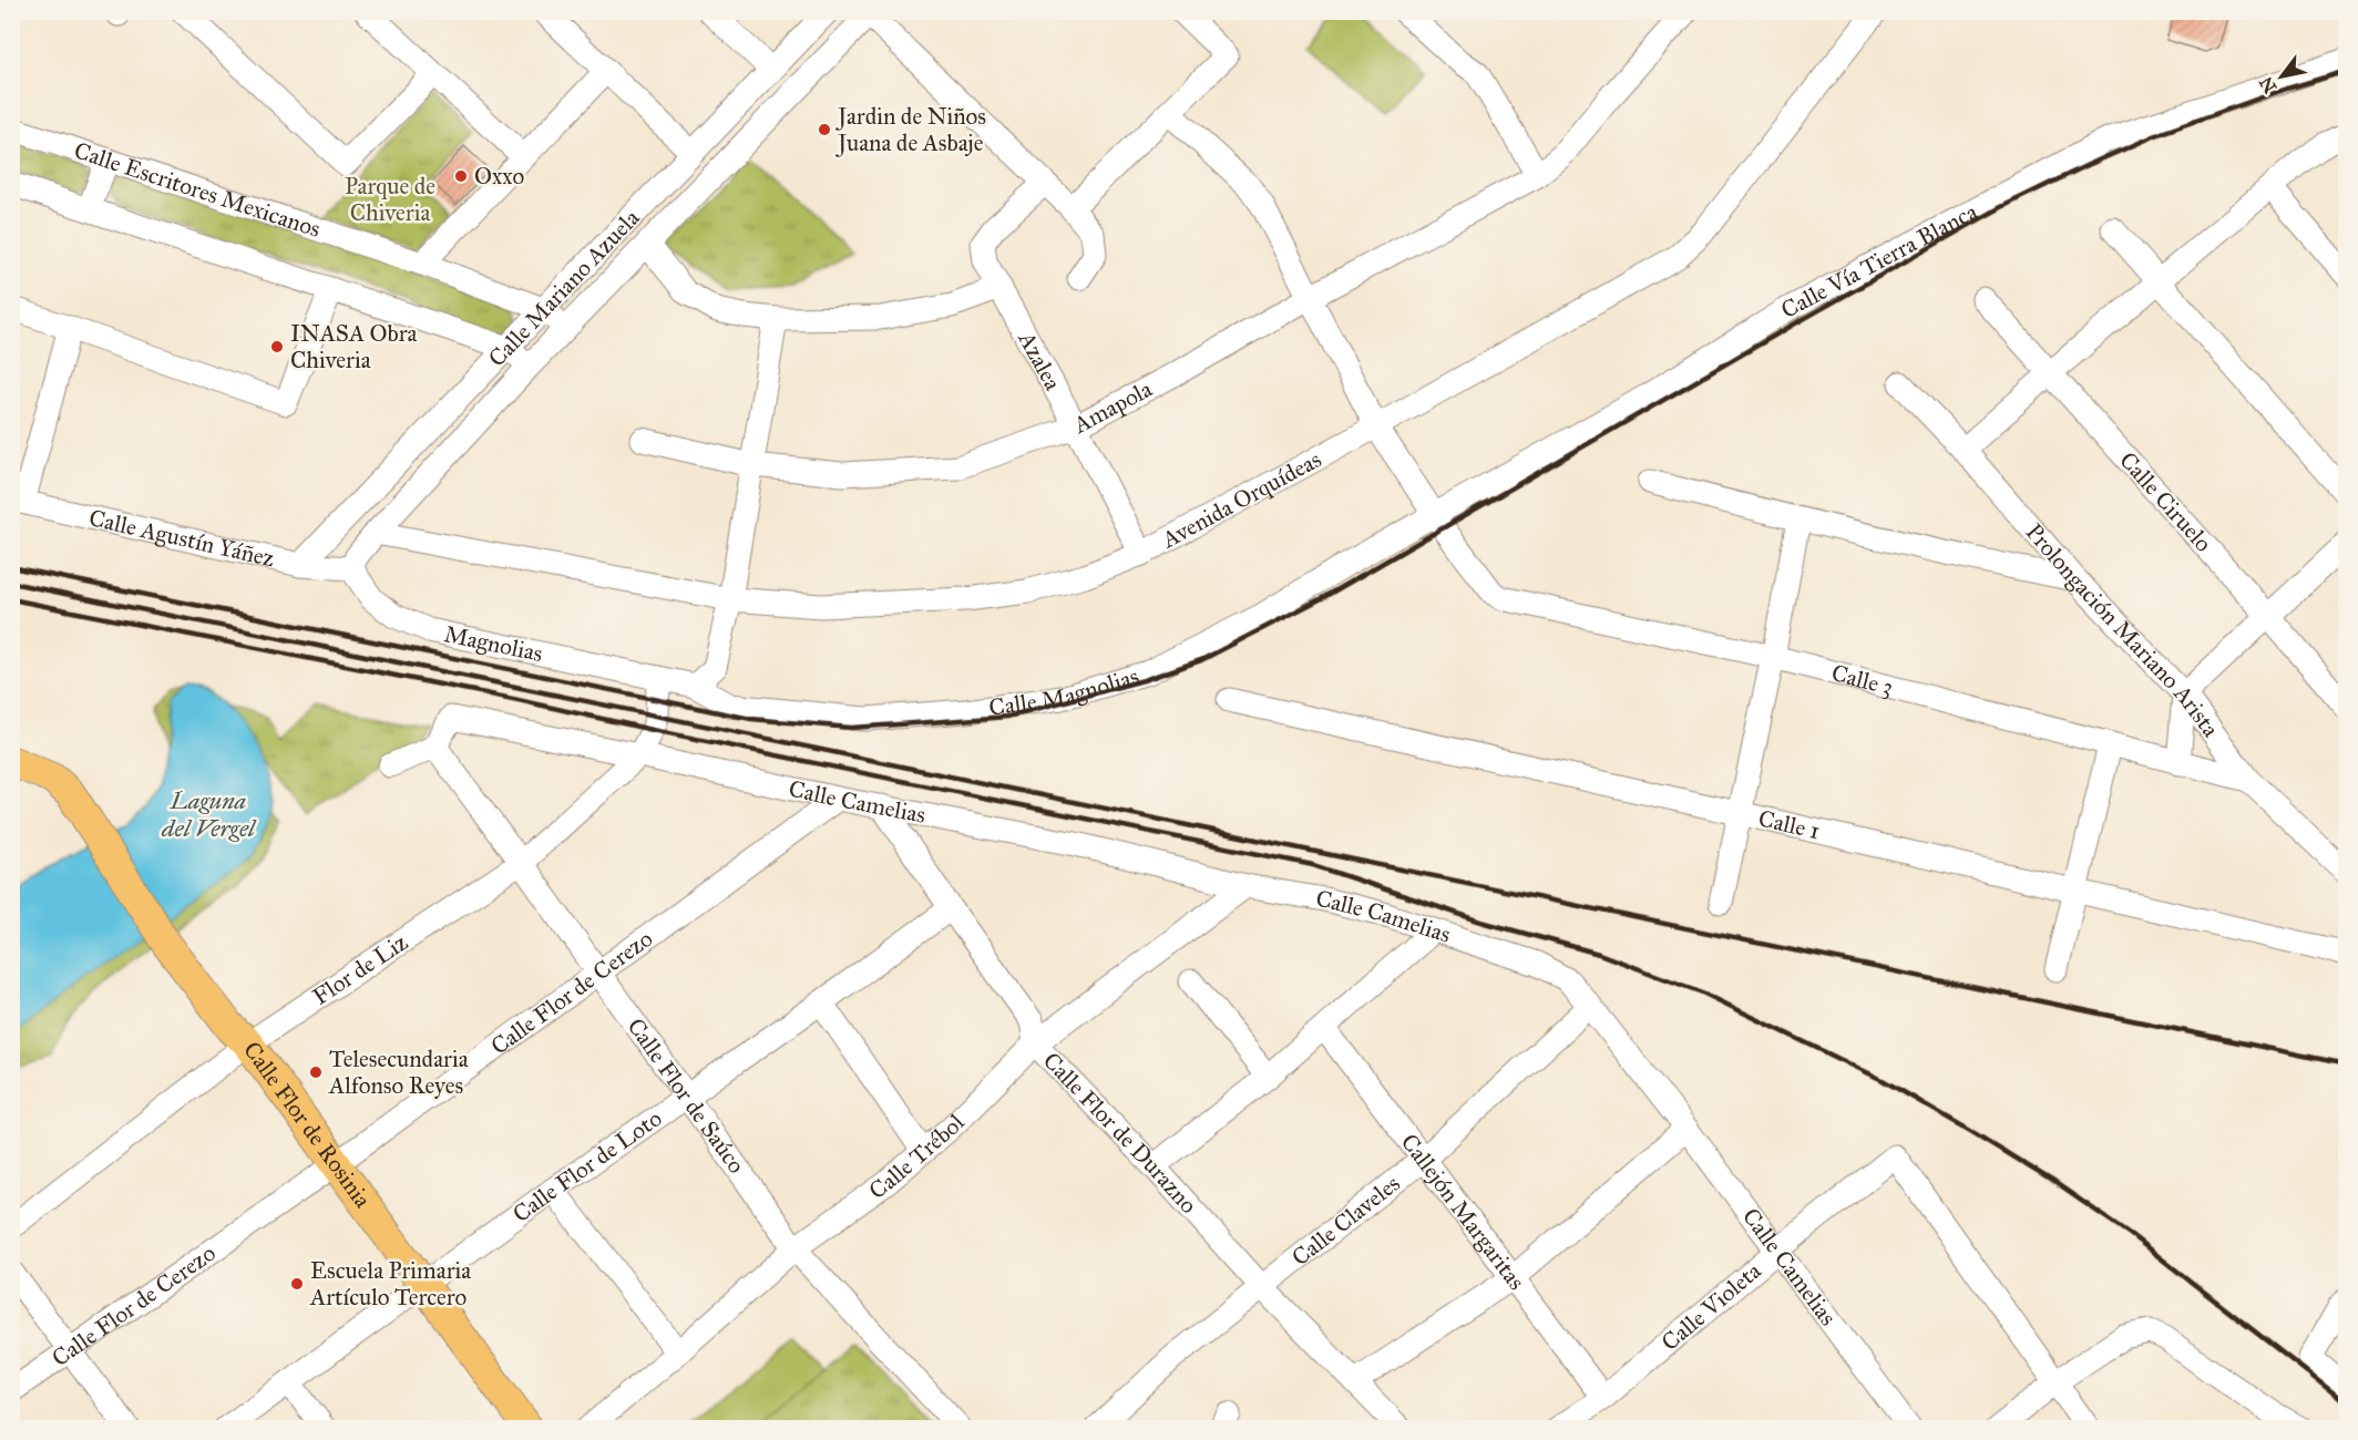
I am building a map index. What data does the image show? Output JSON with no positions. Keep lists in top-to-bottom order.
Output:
{
  "streets": {
    "main road": ["Calle Flor de Rosinia"],
    "street": [
      "Calle Escritores Mexicanos",
      "Calle Vía Tierra Blanca",
      "Calle Mariano Azuela",
      "Azalea",
      "Amapola",
      "Avenida Orquídeas",
      "Calle Ciruelo",
      "Calle Agustín Yáñez",
      "Prolongación Mariano Arista",
      "Magnolias",
      "Calle 3",
      "Calle Magnolias",
      "Calle Camelias",
      "Calle 1",
      "Flor de Liz",
      "Calle Flor de Cerezo",
      "Calle Flor de Saúco",
      "Calle Flor de Durazno",
      "Calle Trébol",
      "Calle Flor de Loto",
      "Callejón Margaritas",
      "Calle Claveles",
      "Calle Violeta"
    ]
  },
  "crossings": [
    ["Calle Escritores Mexicanos", "Calle Mariano Azuela"],
    ["Calle Vía Tierra Blanca", "Calle 3"],
    ["Calle Vía Tierra Blanca", "Calle Magnolias"],
    ["Calle Mariano Azuela", "Avenida Orquídeas"],
    ["Calle Mariano Azuela", "Calle Agustín Yáñez"],
    ["Calle Mariano Azuela", "Magnolias"],
    ["Azalea", "Amapola"],
    ["Azalea", "Avenida Orquídeas"],
    ["Amapola", "Calle 3"],
    ["Avenida Orquídeas", "Calle 3"],
    ["Calle Agustín Yáñez", "Magnolias"],
    ["Prolongación Mariano Arista", "Calle 3"],
    ["Magnolias", "Calle Magnolias"],
    ["Magnolias", "Flor de Liz"],
    ["Calle 3", "Calle Magnolias"],
    ["Calle Magnolias", "Flor de Liz"],
    ["Calle Camelias", "Flor de Liz"],
    ["Calle Camelias", "Calle Flor de Cerezo"],
    ["Calle Camelias", "Calle Flor de Saúco"],
    ["Calle Camelias", "Calle Flor de Durazno"],
    ["Calle Camelias", "Calle Trébol"],
    ["Calle Camelias", "Calle Claveles"],
    ["Calle Camelias", "Calle Violeta"],
    ["Flor de Liz", "Calle Flor de Saúco"],
    ["Flor de Liz", "Calle Flor de Rosinia"],
    ["Calle Flor de Cerezo", "Calle Flor de Saúco"],
    ["Calle Flor de Cerezo", "Calle Flor de Rosinia"],
    ["Calle Flor de Saúco", "Calle Trébol"],
    ["Calle Flor de Saúco", "Calle Flor de Loto"],
    ["Calle Flor de Rosinia", "Calle Flor de Loto"],
    ["Calle Flor de Durazno", "Calle Trébol"],
    ["Calle Flor de Durazno", "Calle Flor de Loto"],
    ["Calle Flor de Durazno", "Calle Claveles"],
    ["Callejón Margaritas", "Calle Claveles"],
    ["Callejón Margaritas", "Calle Violeta"]
  ],
  "water": ["Laguna del Vergel"],
  "parks": ["Parque de Chiveria"],
  "places": [
    "Jardin de Niños Juana de Asbaje",
    "Oxxo",
    "INASA Obra Chiveria",
    "Telesecundaria Alfonso Reyes",
    "Escuela Primaria Artículo Tercero"
  ],
  "north": "bottom left"
}
